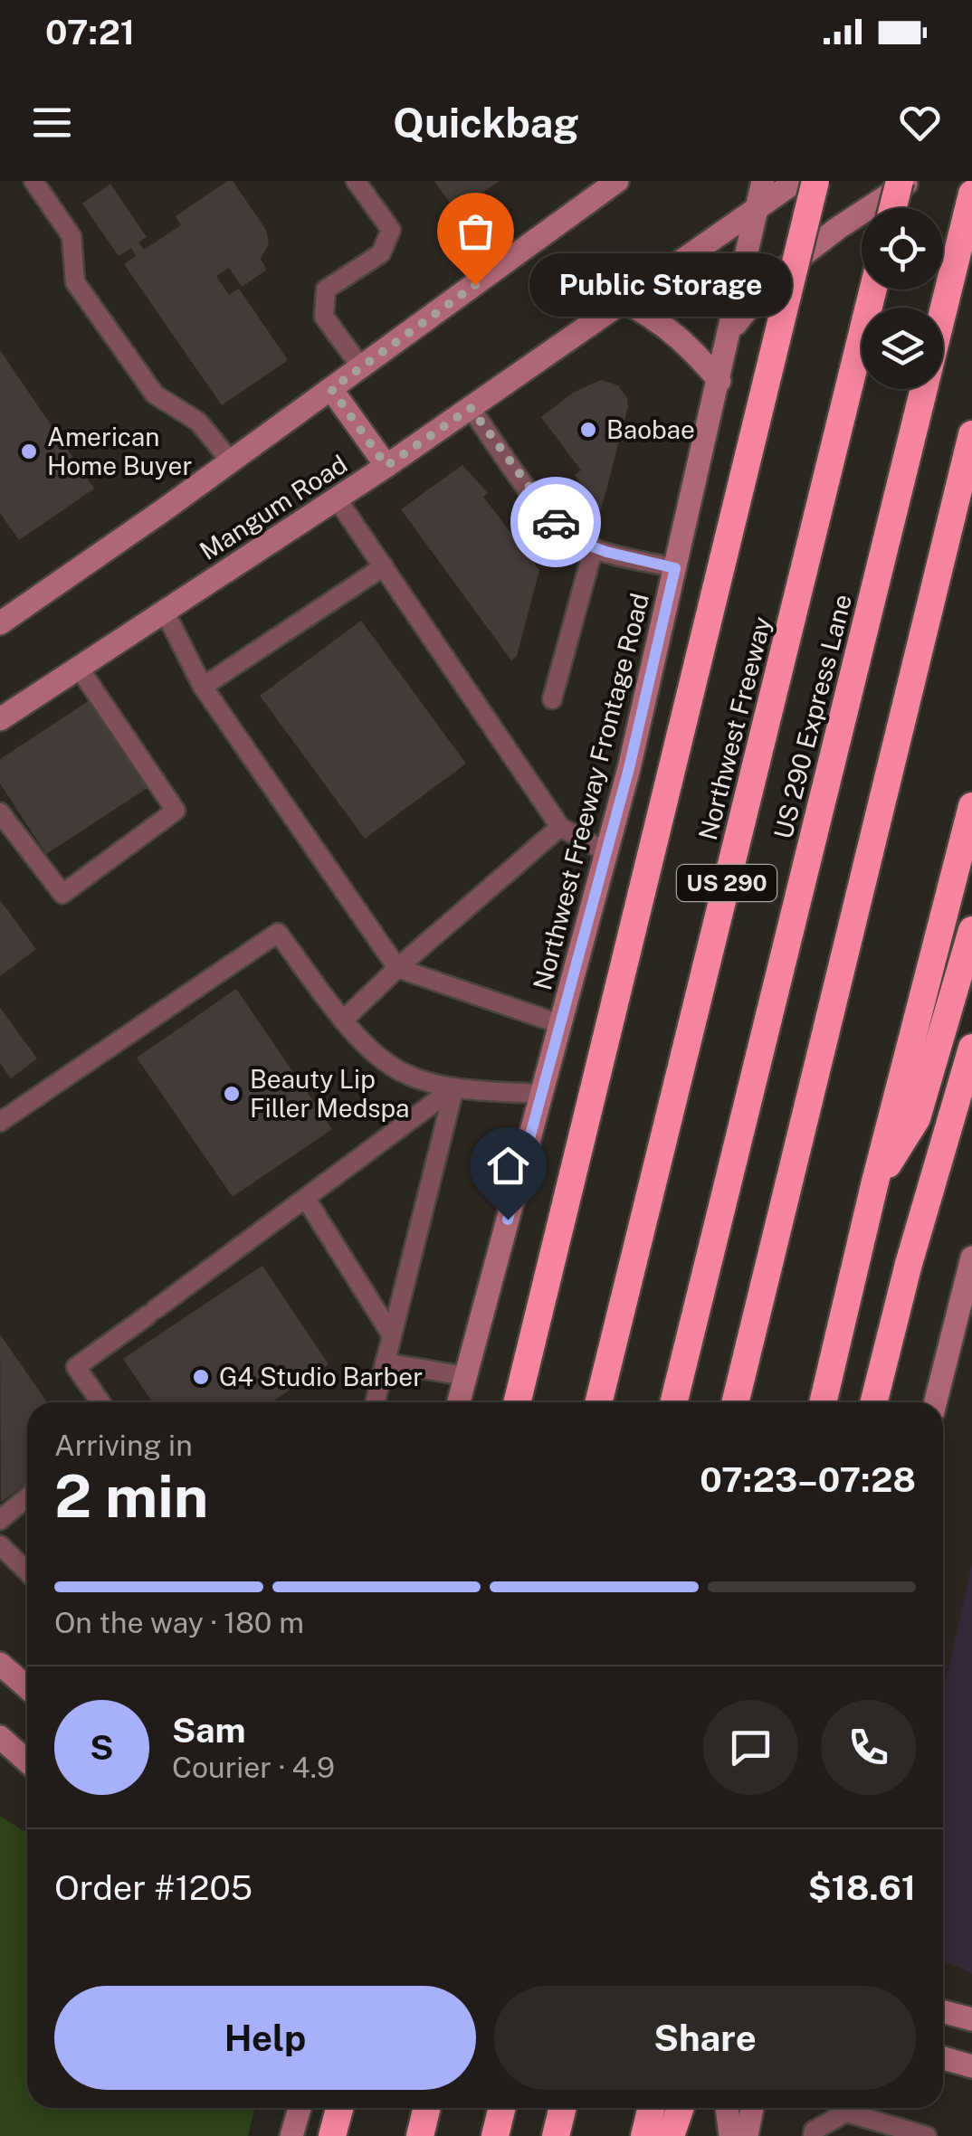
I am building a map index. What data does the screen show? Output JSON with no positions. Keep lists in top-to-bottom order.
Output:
{
  "streets": {
    "highway": ["US 290 Express Lane", "Northwest Freeway", "US 290"],
    "main road": ["Mangum Road", "Northwest Freeway Frontage Road"]
  },
  "crossings": [
    ["Mangum Road", "Northwest Freeway Frontage Road"]
  ],
  "places": [
    "Public Storage",
    "Baobae",
    "American Home Buyer",
    "Beauty Lip Filler Medspa",
    "G4 Studio Barber"
  ],
  "page": {
    "status": "07:21",
    "header": "Quickbag",
    "bubble": "Public Storage",
    "heading": ["2 min", "Arriving in", "07:23–07:28"],
    "panel": [
      "Sam",
      "Courier · 4.9",
      "Order #1205",
      "$18.61"
    ],
    "bar": "On the way · 180 m",
    "round": "S",
    "buttons": ["Help", "Share"]
  }
}
